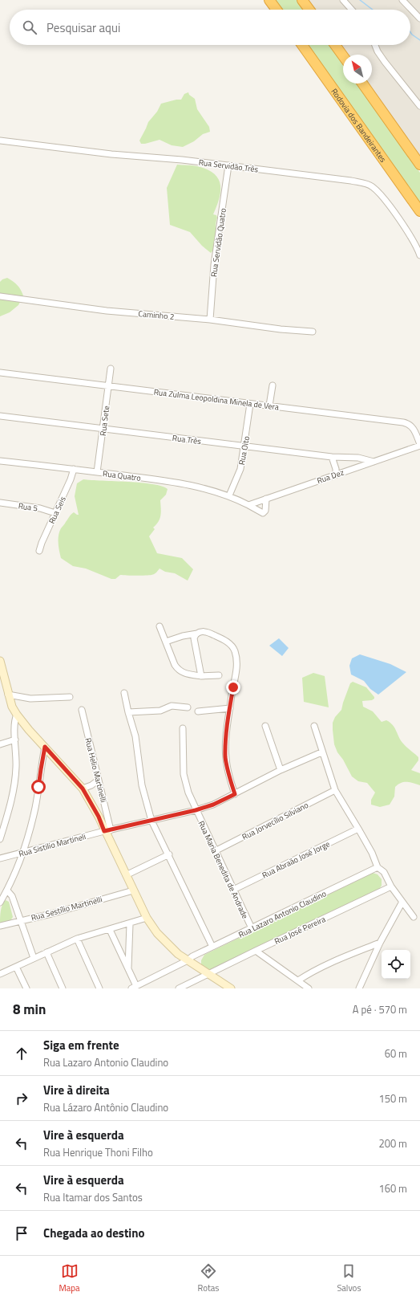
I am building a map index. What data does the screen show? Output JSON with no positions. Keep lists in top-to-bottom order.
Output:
{
  "streets": {
    "highway": ["Rodovia dos Bandeirantes"],
    "street": [
      "Rua Servidão Três",
      "Rua Servidão Quatro",
      "Caminho 2",
      "Rua Zulma Leopoldina Minela de Vera",
      "Rua Sete",
      "Rua Três",
      "Rua Oito",
      "Rua Quatro",
      "Rua Dez",
      "Rua 5",
      "Rua Seis",
      "Rua Helio Martinelli",
      "Rua Jorvecílio Silviano",
      "Rua Sistilio Martineli",
      "Rua Abraão José Jorge",
      "Rua Maria Benedita de Andrade",
      "Rua Sestílio Martinelli",
      "Rua Lazaro Antonio Claudino",
      "Rua José Pereira"
    ]
  },
  "crossings": [
    ["Rua Servidão Três", "Rua Servidão Quatro"],
    ["Rua Servidão Quatro", "Caminho 2"],
    ["Rua Zulma Leopoldina Minela de Vera", "Rua Sete"],
    ["Rua Zulma Leopoldina Minela de Vera", "Rua Oito"],
    ["Rua Zulma Leopoldina Minela de Vera", "Rua Dez"],
    ["Rua Sete", "Rua Três"],
    ["Rua Sete", "Rua Quatro"],
    ["Rua Três", "Rua Oito"],
    ["Rua Três", "Rua Dez"],
    ["Rua Oito", "Rua Quatro"],
    ["Rua Quatro", "Rua Dez"],
    ["Rua Quatro", "Rua Seis"],
    ["Rua 5", "Rua Seis"],
    ["Rua Helio Martinelli", "Rua Sistilio Martineli"],
    ["Rua Jorvecílio Silviano", "Rua Maria Benedita de Andrade"],
    ["Rua Sistilio Martineli", "Rua Maria Benedita de Andrade"],
    ["Rua Abraão José Jorge", "Rua Maria Benedita de Andrade"],
    ["Rua Maria Benedita de Andrade", "Rua Lazaro Antonio Claudino"]
  ],
  "north": "top left",
  "page": {
    "search": "Pesquisar aqui",
    "heading": ["8 min", "A pé · 570 m"],
    "list": [
      ["Siga em frente", "Rua Lazaro Antonio Claudino", "60 m"],
      ["Vire à direita", "Rua Lázaro Antônio Claudino", "150 m"],
      ["Vire à esquerda", "Rua Henrique Thoni Filho", "200 m"],
      ["Vire à esquerda", "Rua Itamar dos Santos", "160 m"],
      "Chegada ao destino"
    ],
    "nav": ["Mapa", "Rotas", "Salvos"]
  }
}
